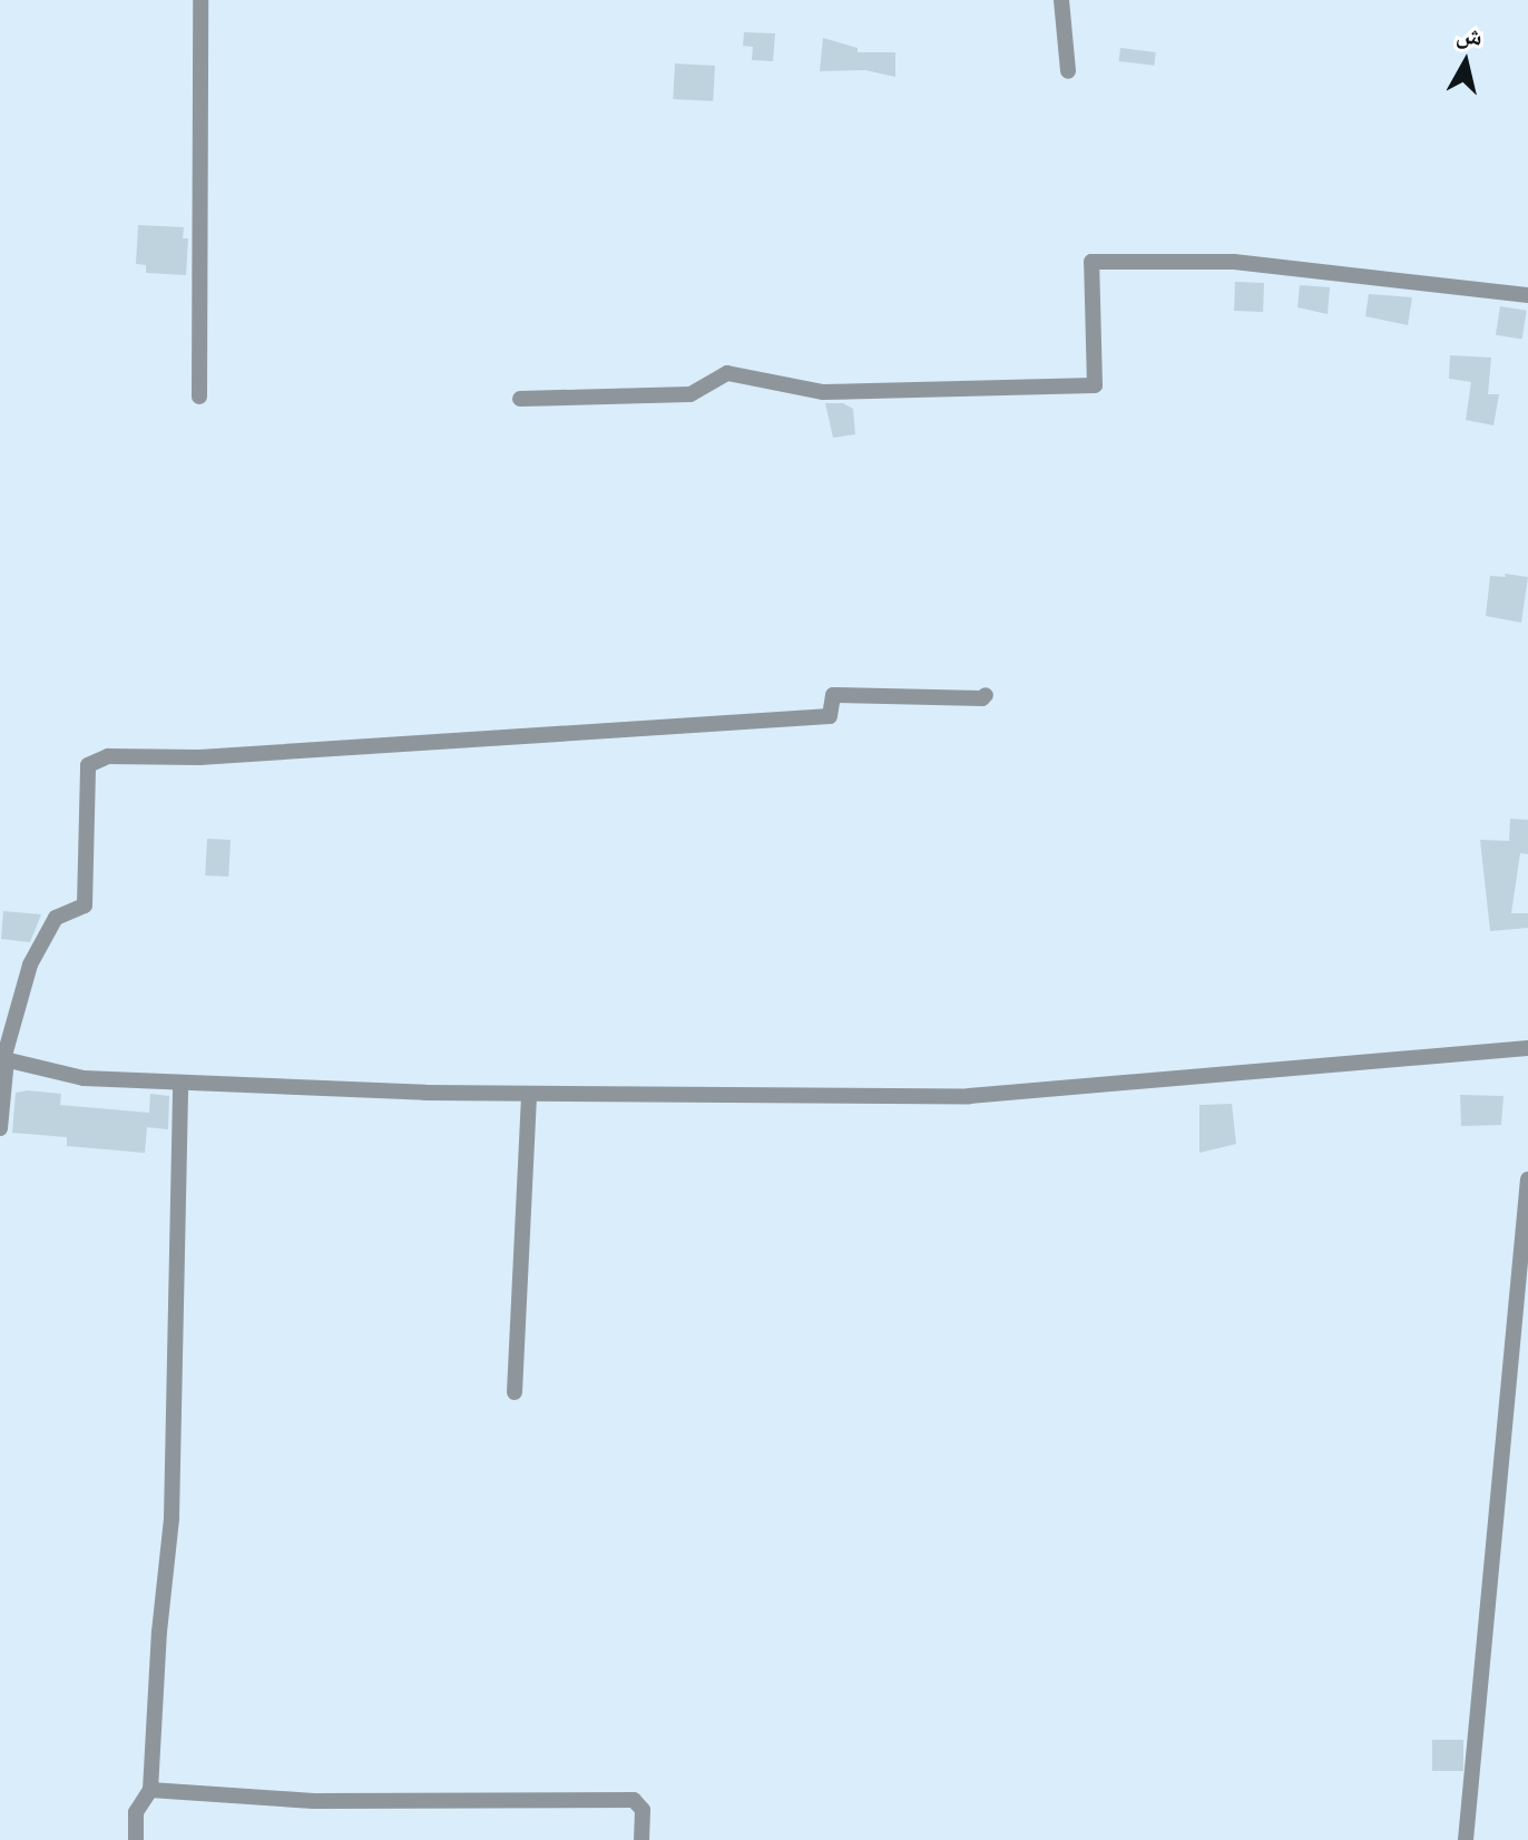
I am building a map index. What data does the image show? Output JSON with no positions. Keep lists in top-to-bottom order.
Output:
{
  "north": "top"
}
